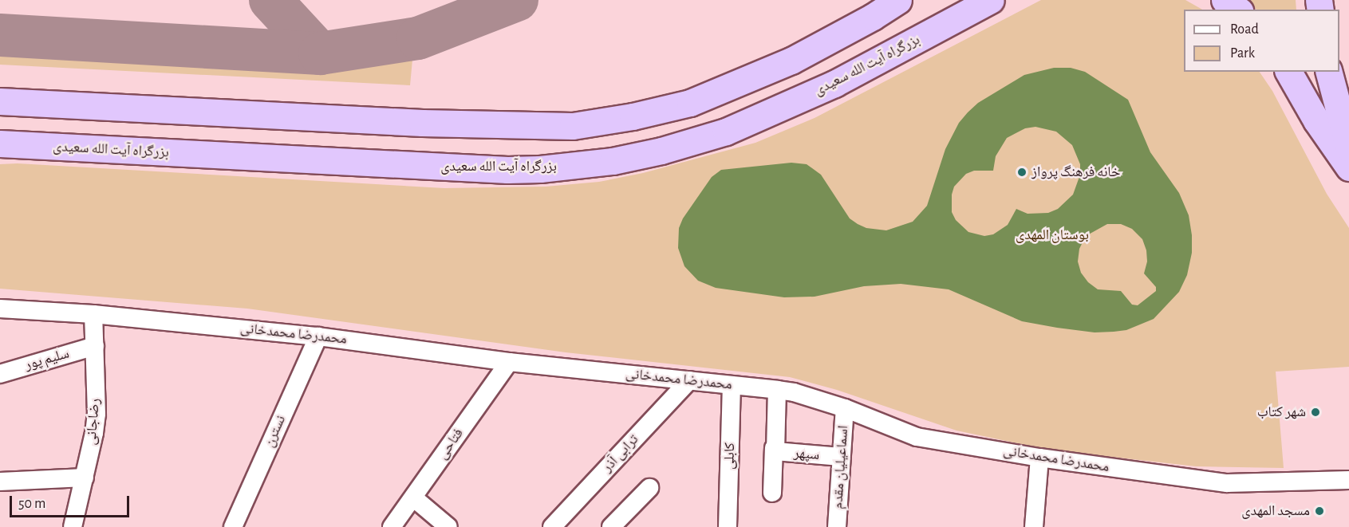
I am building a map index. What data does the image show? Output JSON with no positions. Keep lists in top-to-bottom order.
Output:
{
  "streets": {
    "highway": ["بزرگراه آیت الله سعیدی"],
    "street": [
      "محمدرضا محمدخانی",
      "سلیم پور",
      "رضاجانی",
      "نسترن",
      "فتاحی",
      "ترابی آذر",
      "سپهر",
      "کابلی",
      "اسماعیلیان مقدم"
    ]
  },
  "crossings": [
    ["محمدرضا محمدخانی", "رضاجانی"],
    ["محمدرضا محمدخانی", "نسترن"],
    ["محمدرضا محمدخانی", "فتاحی"],
    ["محمدرضا محمدخانی", "ترابی آذر"],
    ["محمدرضا محمدخانی", "سپهر"],
    ["محمدرضا محمدخانی", "کابلی"],
    ["محمدرضا محمدخانی", "اسماعیلیان مقدم"],
    ["سلیم پور", "رضاجانی"],
    ["سپهر", "اسماعیلیان مقدم"]
  ],
  "parks": ["بوستان المهدی"],
  "places": ["خانه فرهنگ پرواز", "شهر کتاب", "مسجد المهدی"],
  "legend": ["Road", "Park"],
  "scale_bar": "50 m"
}
